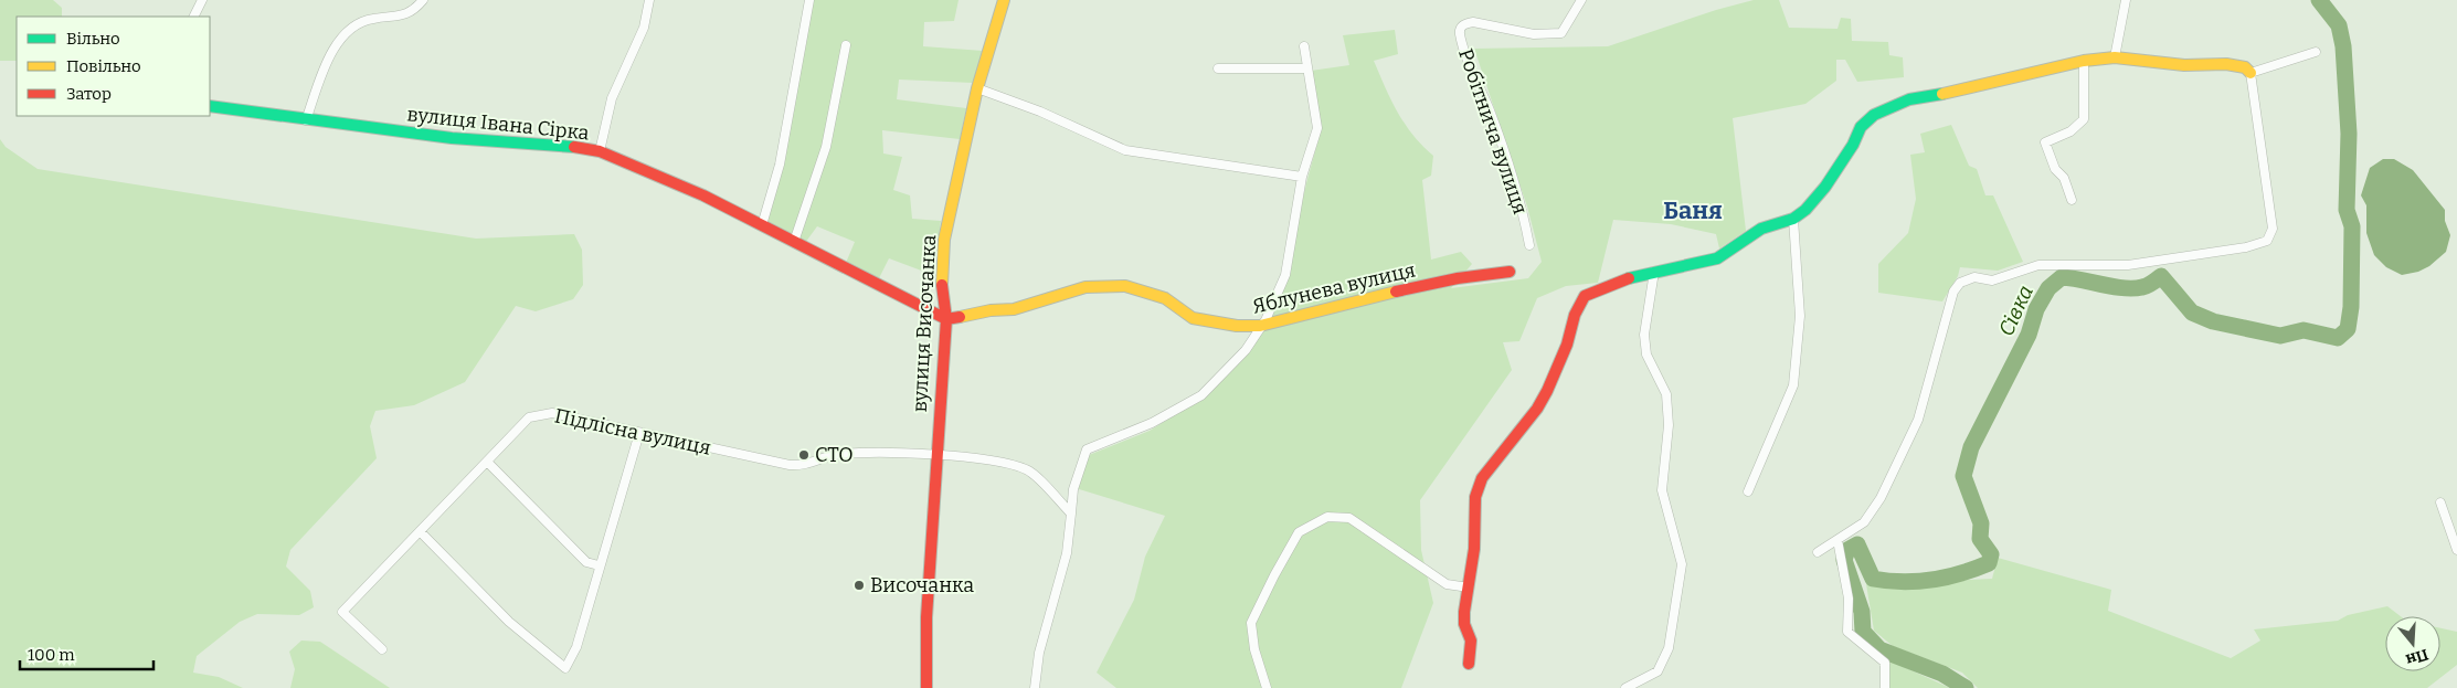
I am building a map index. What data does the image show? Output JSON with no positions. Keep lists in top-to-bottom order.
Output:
{
  "streets": {
    "street": [
      "вулиця Івана Сірка",
      "Робітнича вулиця",
      "Яблунева вулиця",
      "вулиця Височанка",
      "Підлісна вулиця"
    ]
  },
  "crossings": [
    ["вулиця Івана Сірка", "Яблунева вулиця"],
    ["вулиця Івана Сірка", "вулиця Височанка"],
    ["Яблунева вулиця", "вулиця Височанка"],
    ["вулиця Височанка", "Підлісна вулиця"]
  ],
  "districts": ["Баня"],
  "water": ["Сівка"],
  "places": ["СТО", "Височанка"],
  "legend": ["Вільно", "Повільно", "Затор"],
  "scale_bar": "100 m",
  "north": "bottom"
}
